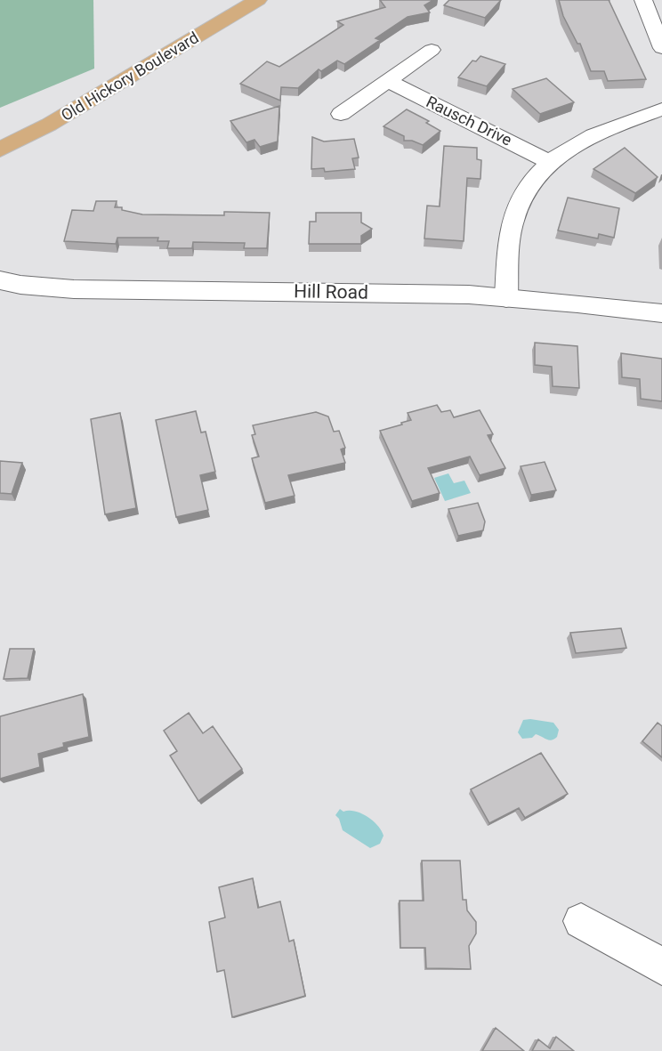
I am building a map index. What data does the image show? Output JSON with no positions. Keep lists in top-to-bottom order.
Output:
{
  "streets": {
    "main road": ["Old Hickory Boulevard"],
    "street": ["Rausch Drive", "Hill Road"]
  }
}
